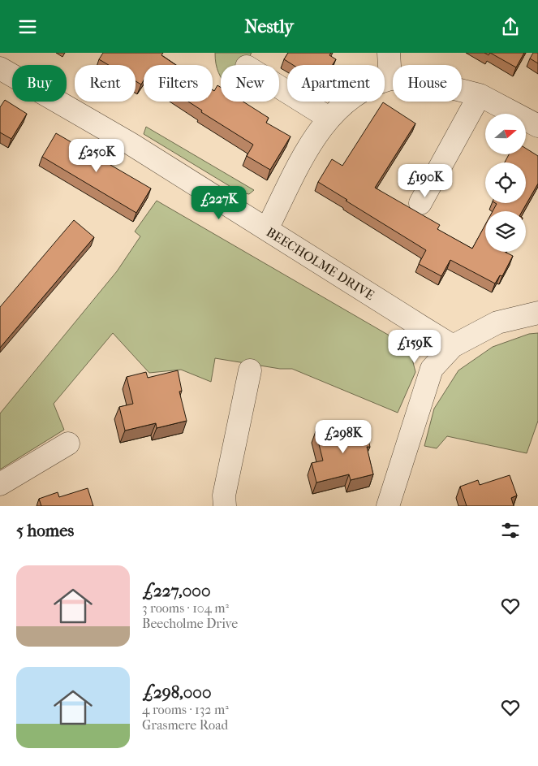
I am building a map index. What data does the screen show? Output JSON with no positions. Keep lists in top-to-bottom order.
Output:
{
  "streets": {
    "street": ["BEECHOLME DRIVE"]
  },
  "north": "right",
  "page": {
    "header": "Nestly",
    "chip": [
      "Buy",
      "Rent",
      "Filters",
      "New",
      "Apartment",
      "House"
    ],
    "price": [
      "£250K",
      "£190K",
      "£227K",
      "£159K",
      "£298K"
    ],
    "heading": "5 homes",
    "list": [
      {
        "name": "£227,000",
        "note": "3 rooms · 104 m² · Beecholme Drive"
      },
      {
        "name": "£298,000",
        "note": "4 rooms · 132 m² · Grasmere Road"
      }
    ]
  }
}
